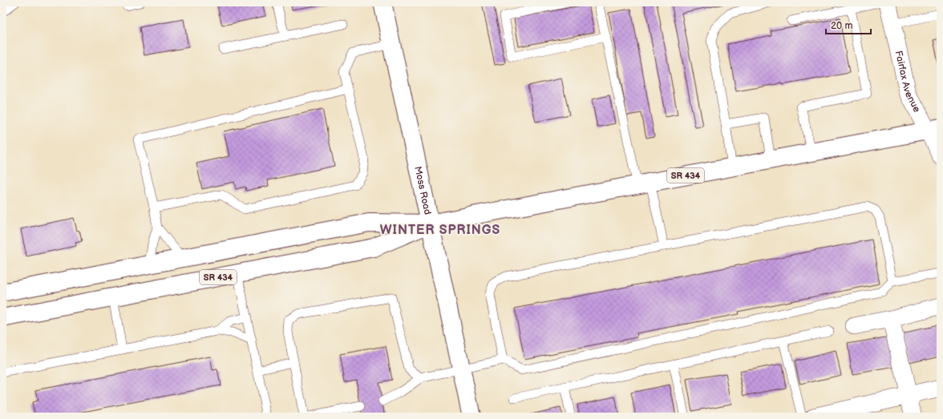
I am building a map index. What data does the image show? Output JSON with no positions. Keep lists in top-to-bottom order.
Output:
{
  "streets": {
    "main road": ["SR 434", "Moss Road"],
    "street": ["Fairfax Avenue"]
  },
  "crossings": [
    ["Fairfax Avenue", "SR 434"],
    ["SR 434", "Moss Road"]
  ],
  "districts": ["WINTER SPRINGS"],
  "scale_bar": "20 m"
}
